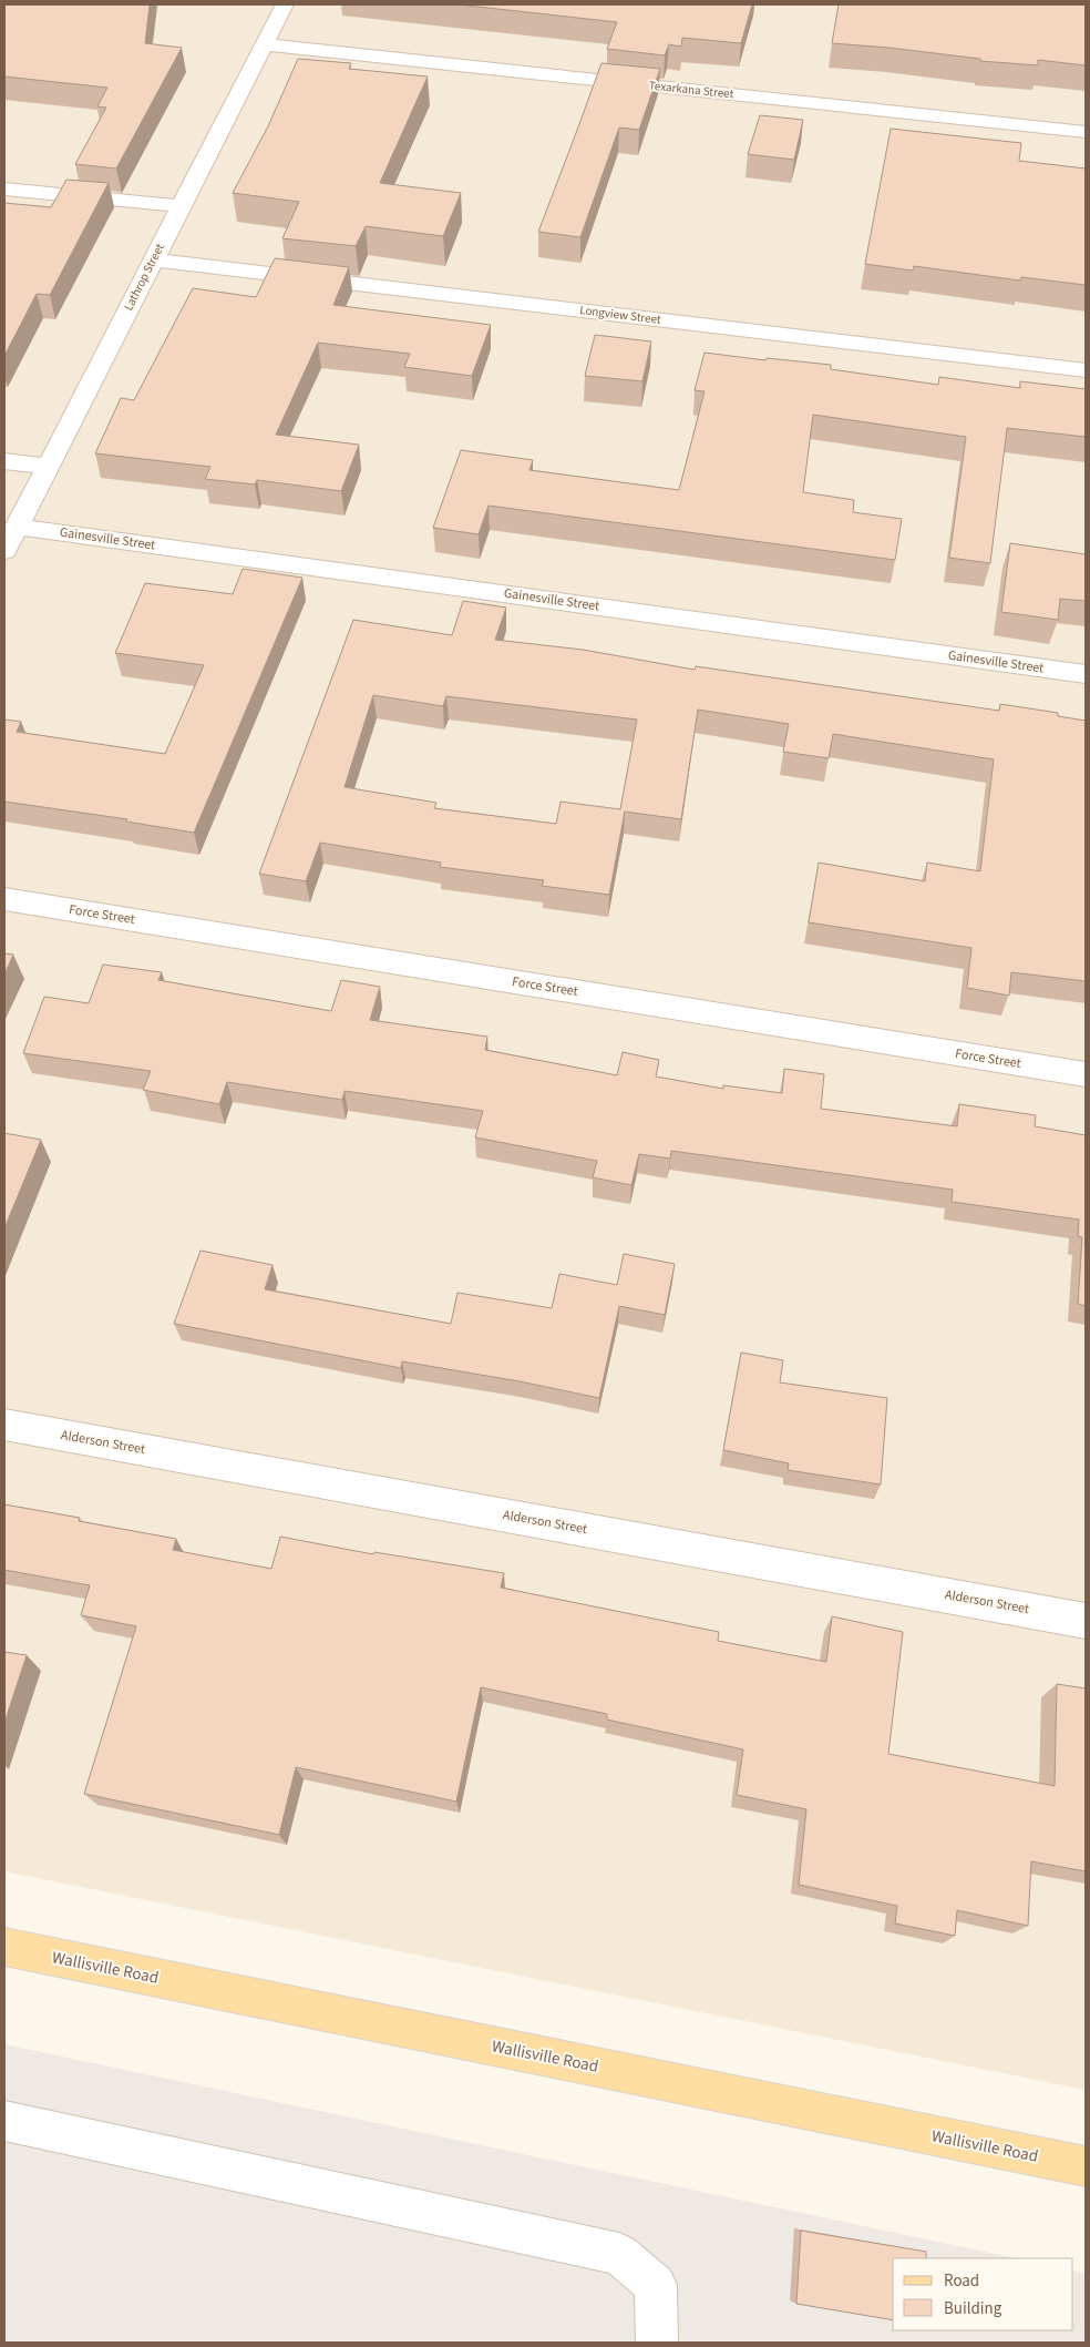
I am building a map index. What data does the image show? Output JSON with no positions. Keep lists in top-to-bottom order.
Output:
{
  "streets": {
    "main road": ["Wallisville Road"],
    "street": [
      "Texarkana Street",
      "Lathrop Street",
      "Longview Street",
      "Gainesville Street",
      "Force Street",
      "Alderson Street"
    ]
  },
  "crossings": [
    ["Texarkana Street", "Lathrop Street"],
    ["Lathrop Street", "Longview Street"],
    ["Lathrop Street", "Gainesville Street"]
  ],
  "legend": ["Road", "Building"]
}
